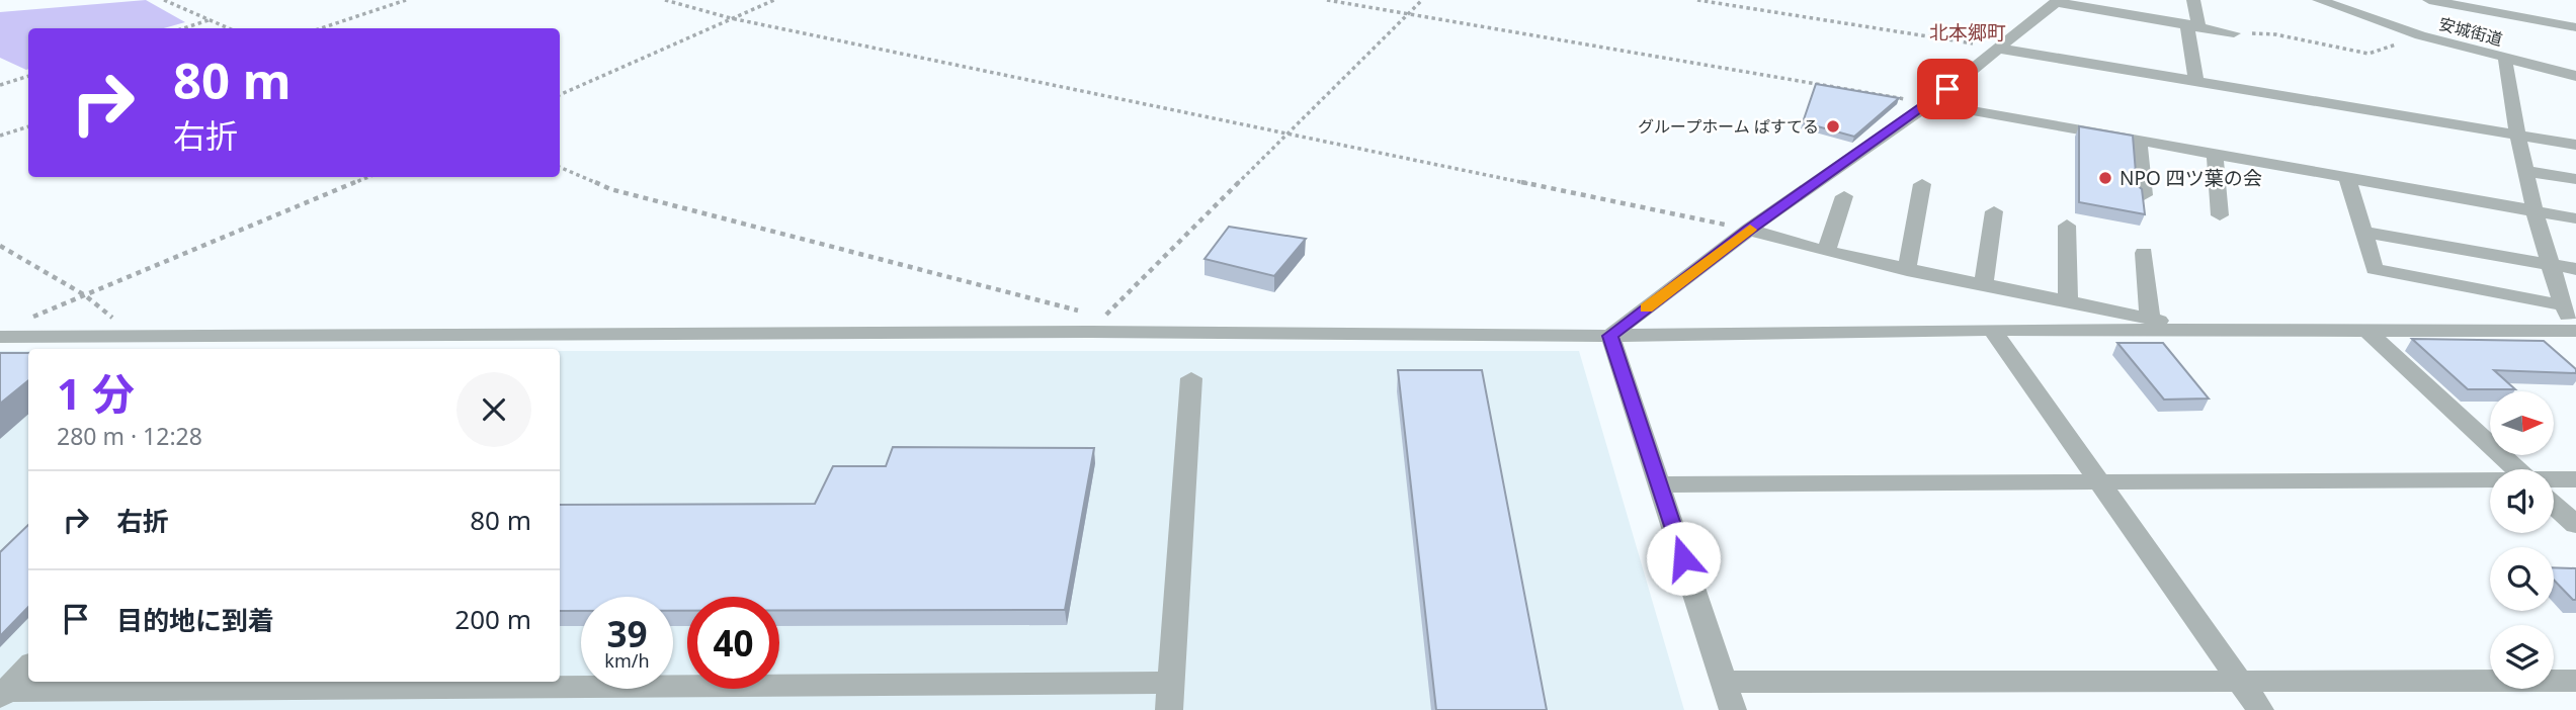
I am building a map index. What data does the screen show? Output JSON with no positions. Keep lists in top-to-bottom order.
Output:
{
  "streets": {
    "street": ["安城街道"]
  },
  "districts": ["北本郷町"],
  "places": ["グループホーム ぱすてる", "NPO 四ツ葉の会"],
  "north": "right",
  "page": {
    "turn": ["80 m", "右折"],
    "heading": ["1 分", "280 m · 12:28"],
    "list": [
      {
        "name": "右折",
        "value": "80 m"
      },
      {
        "name": "目的地に到着",
        "value": "200 m"
      }
    ],
    "speed": "39 km/h",
    "limit": "40"
  }
}
